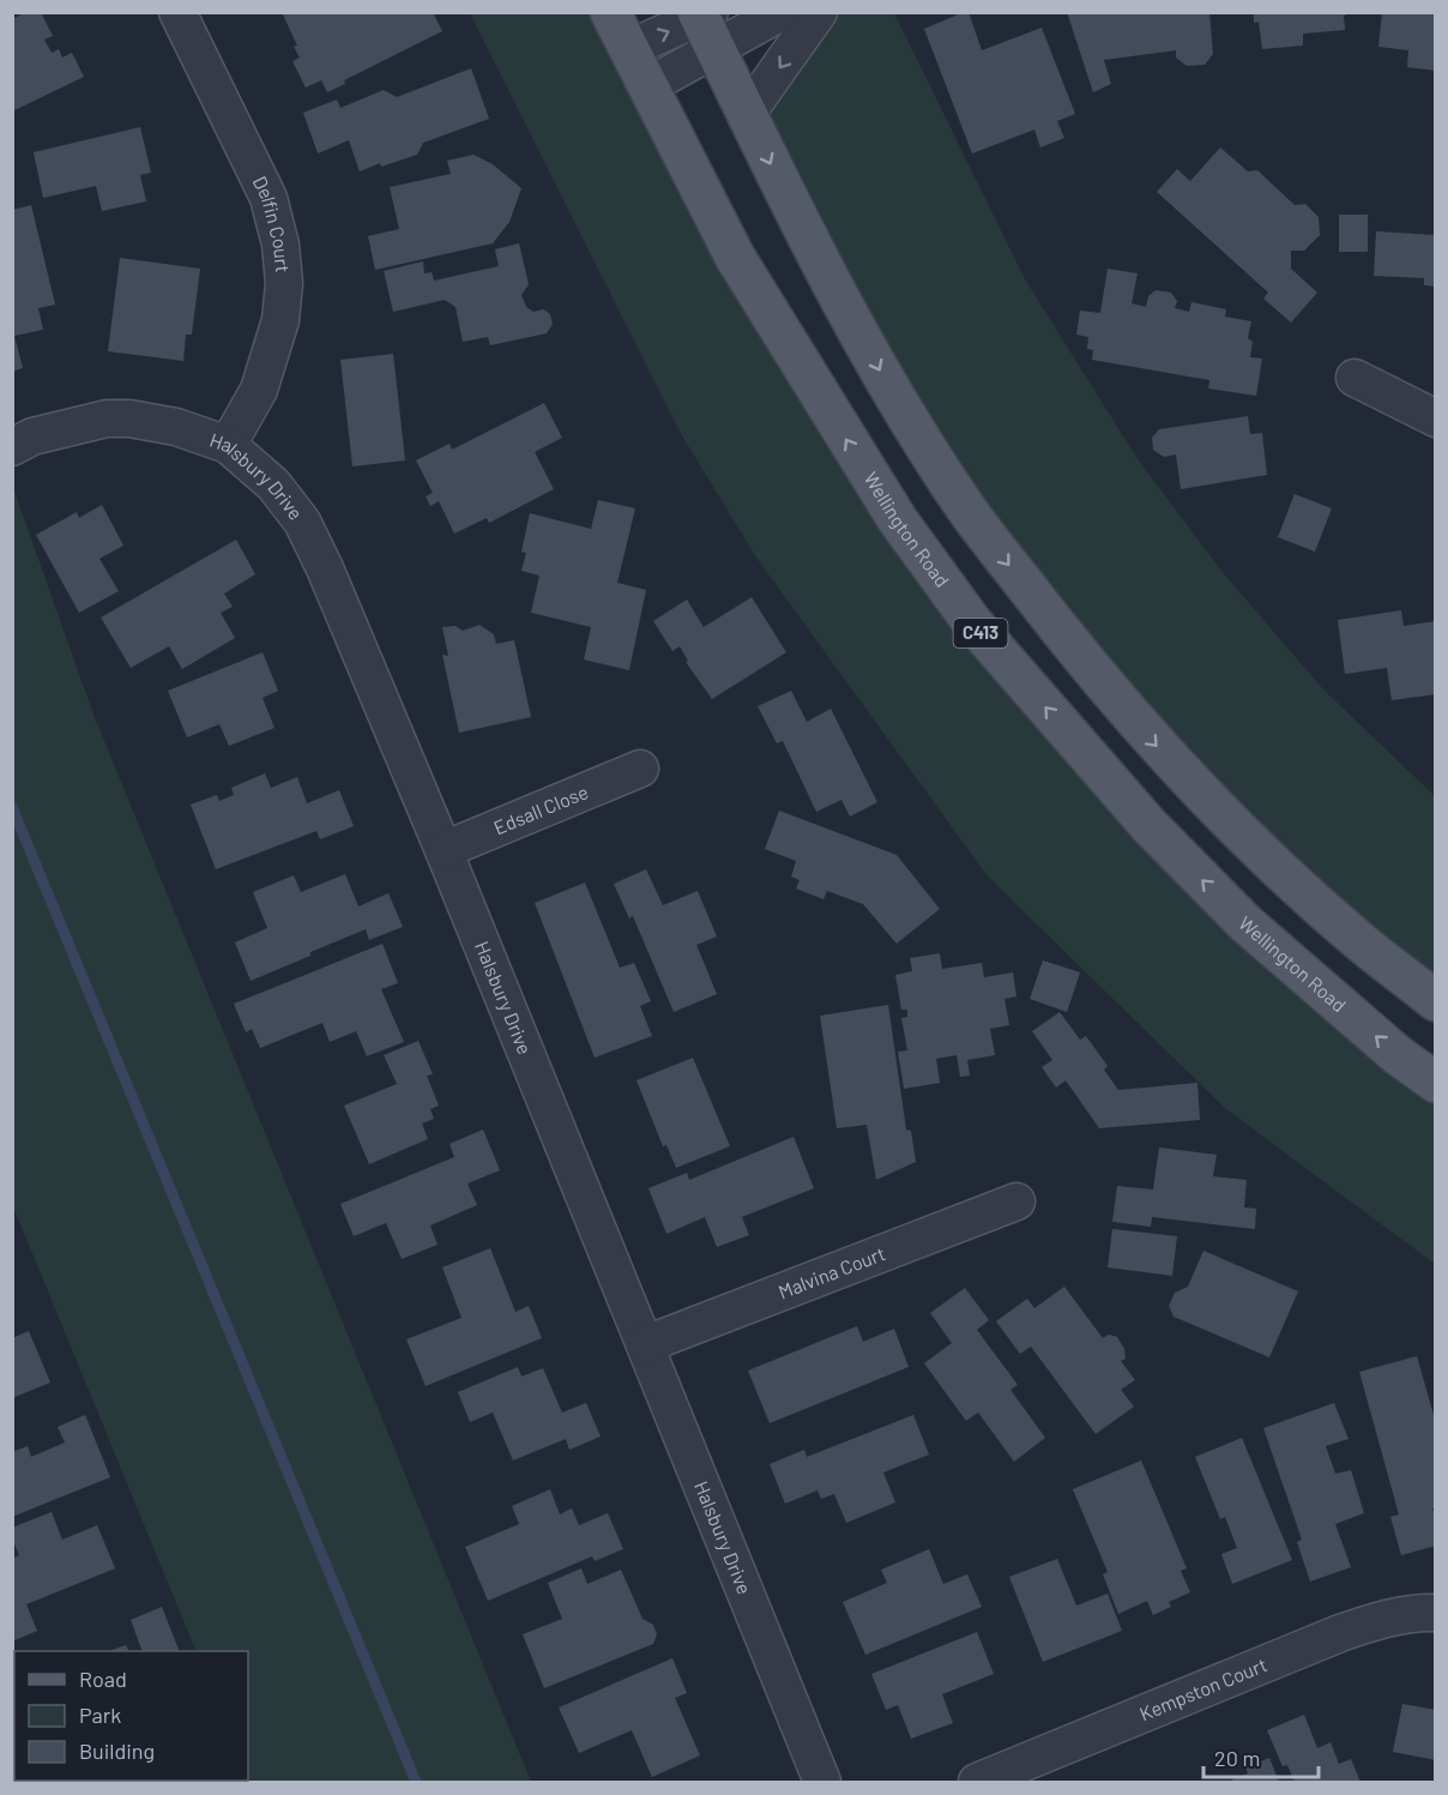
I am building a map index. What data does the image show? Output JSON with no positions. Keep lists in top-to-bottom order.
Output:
{
  "streets": {
    "main road": ["Wellington Road", "C413"],
    "street": [
      "Delfin Court",
      "Halsbury Drive",
      "Edsall Close",
      "Malvina Court",
      "Kempston Court"
    ]
  },
  "crossings": [
    ["Delfin Court", "Halsbury Drive"],
    ["Halsbury Drive", "Edsall Close"],
    ["Halsbury Drive", "Malvina Court"]
  ],
  "legend": ["Road", "Park", "Building"],
  "scale_bar": "20 m"
}
